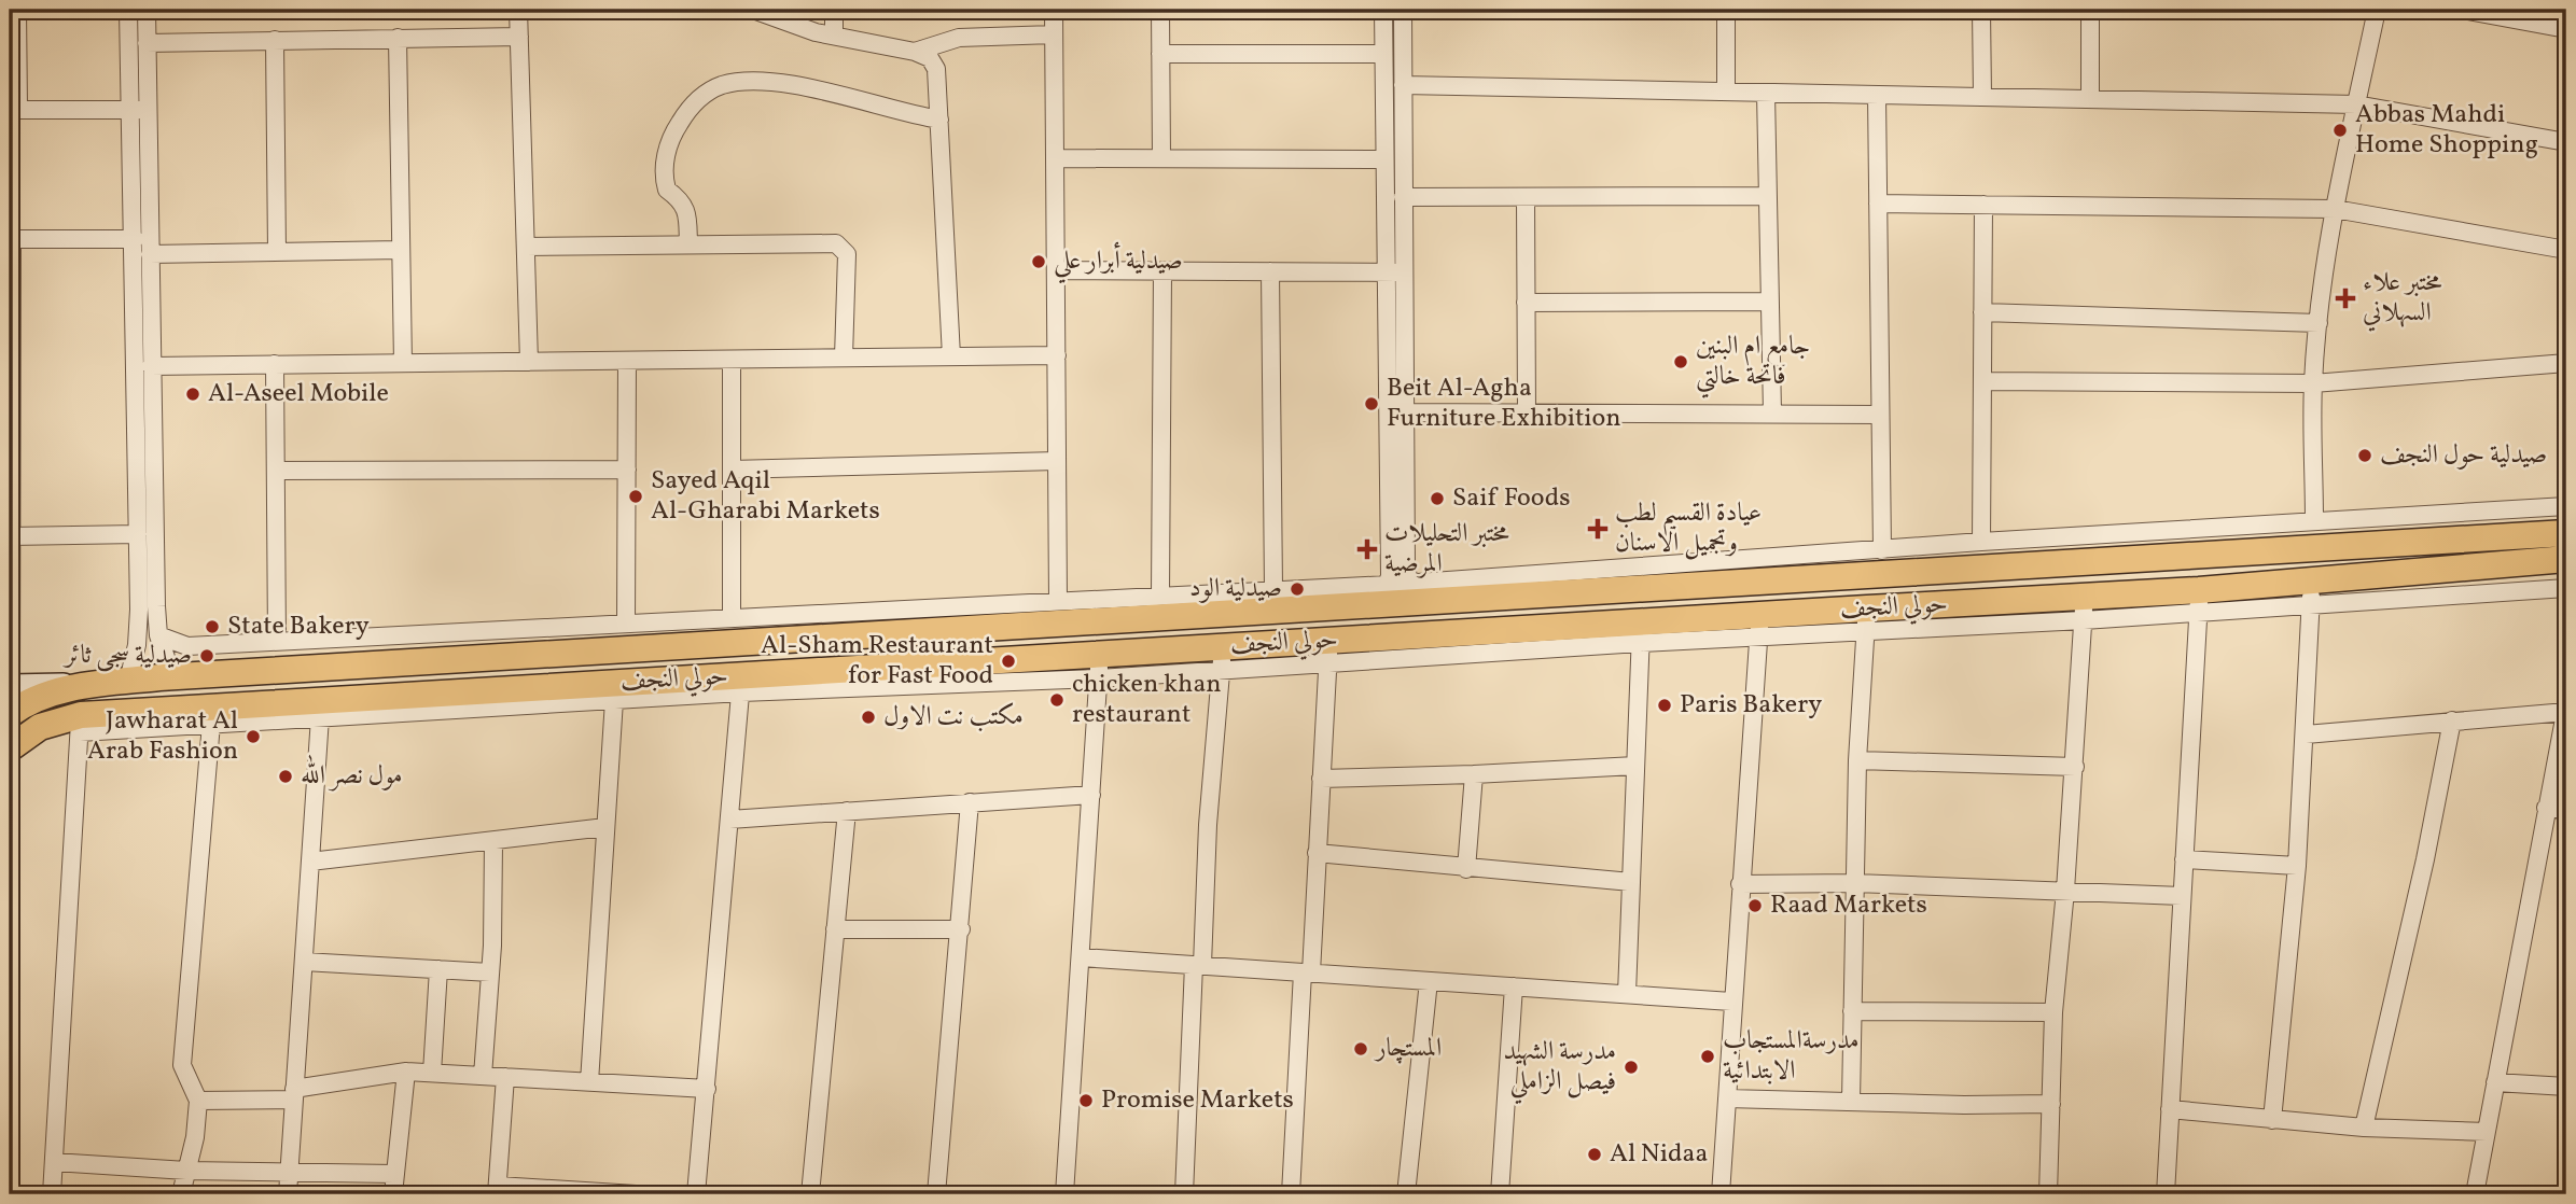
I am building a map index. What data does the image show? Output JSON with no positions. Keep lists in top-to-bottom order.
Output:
{
  "streets": {
    "main road": ["حولي النجف"]
  },
  "places": {
    "other": [
      "Abbas Mahdi Home Shopping",
      "صيدلية أبرار علي",
      "جامع ام البنين فاتحة خالتي",
      "Al-Aseel Mobile",
      "Beit Al-Agha Furniture Exhibition",
      "صيدلية حول النجف",
      "Sayed Aqil Al-Gharabi Markets",
      "Saif Foods",
      "صيدلية الود",
      "State Bakery",
      "صيدلية سجى ثائر",
      "Al-Sham Restaurant for Fast Food",
      "chicken khan restaurant",
      "Paris Bakery",
      "مكتب نت الاول",
      "Jawharat Al Arab Fashion",
      "مول نصر الله",
      "Raad Markets",
      "المستچار",
      "مدرسةالمستجاب الابتدائية",
      "مدرسة الشهيد فيصل الزاملي",
      "Promise Markets",
      "Al Nidaa"
    ],
    "health": ["مختبر علاء السهلاني", "عيادة القسيم لطب وتجميل الاسنان", "مختبر التحليلات المرضية"]
  }
}
